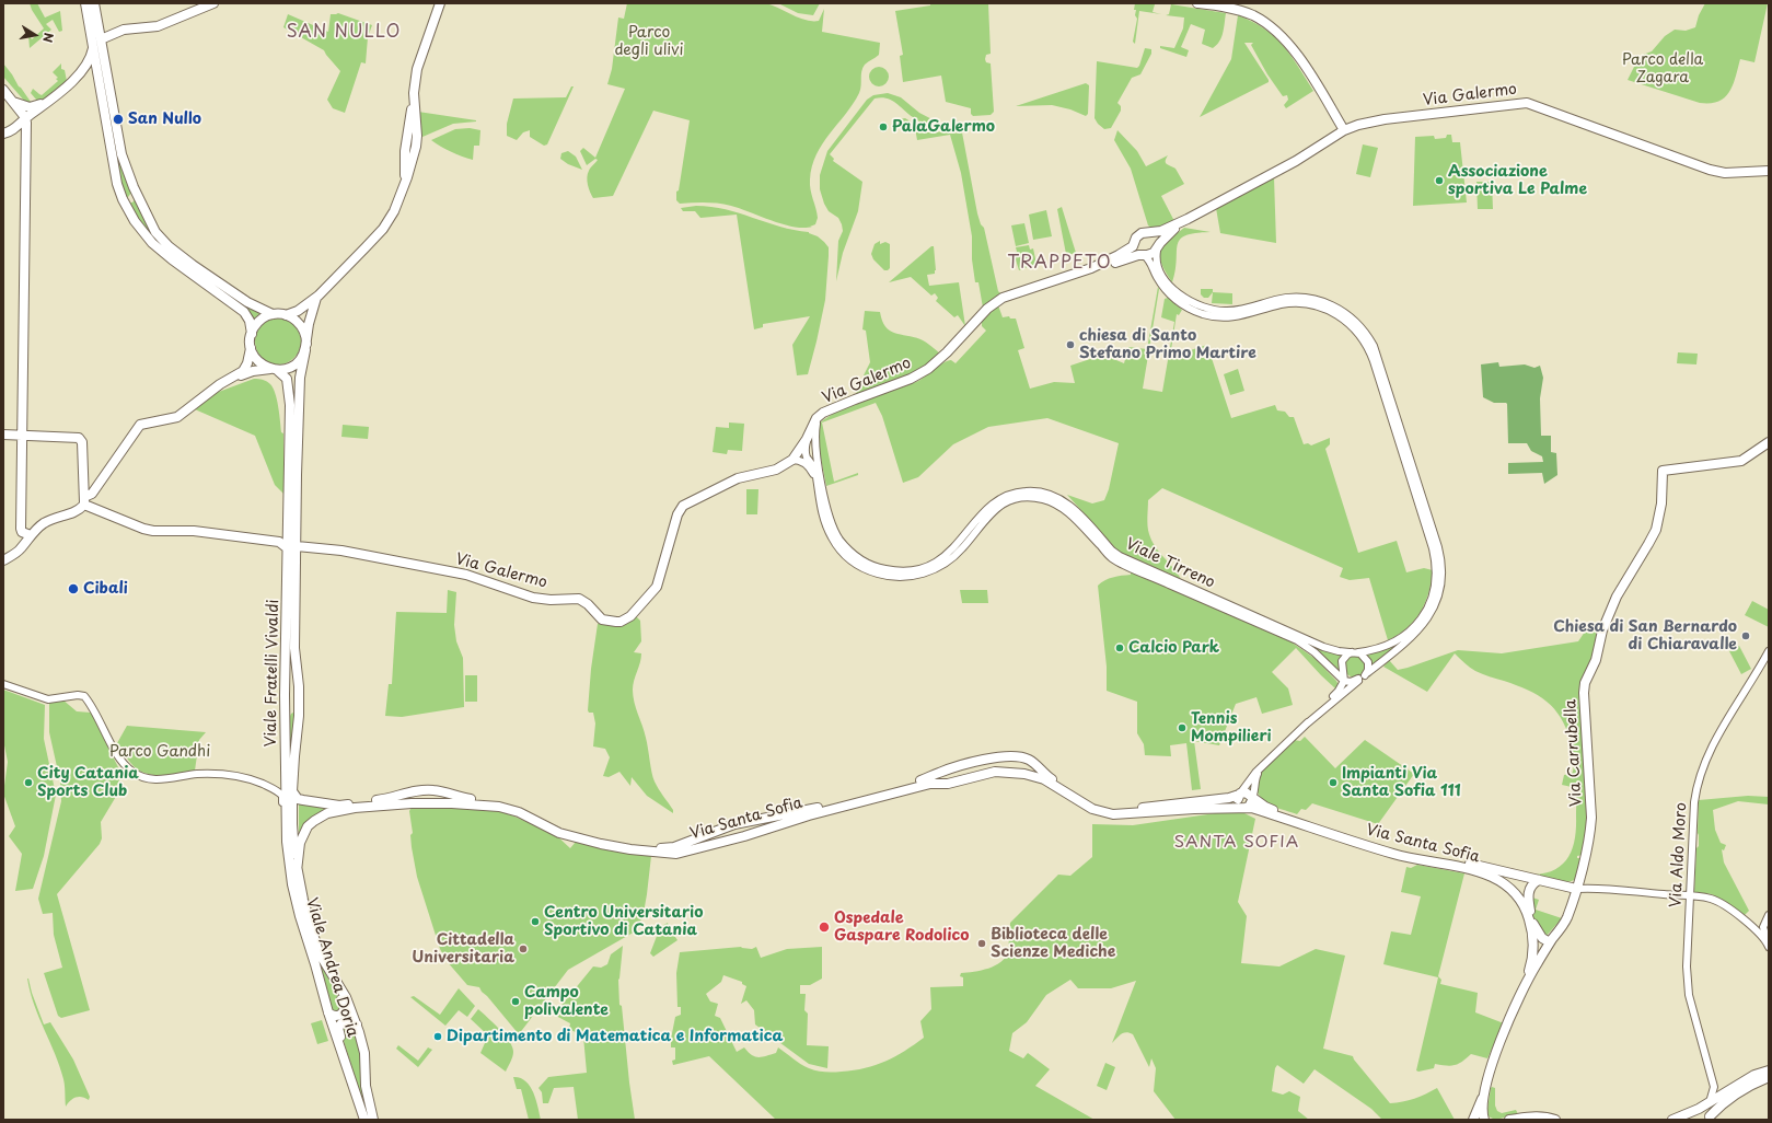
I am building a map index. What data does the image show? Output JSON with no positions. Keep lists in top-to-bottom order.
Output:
{
  "streets": {
    "main road": [
      "Via Galermo",
      "Viale Fratelli Vivaldi",
      "Via Carrubella",
      "Via Santa Sofia",
      "Viale Andrea Doria"
    ],
    "street": ["Viale Tirreno", "Via Aldo Moro"]
  },
  "crossings": [
    ["Via Galermo", "Viale Tirreno"],
    ["Via Galermo", "Viale Fratelli Vivaldi"],
    ["Viale Fratelli Vivaldi", "Via Santa Sofia"],
    ["Viale Fratelli Vivaldi", "Viale Andrea Doria"],
    ["Via Carrubella", "Via Santa Sofia"],
    ["Via Santa Sofia", "Viale Andrea Doria"]
  ],
  "districts": ["SAN NULLO", "TRAPPETO", "SANTA SOFIA"],
  "parks": ["Parco degli ulivi", "Parco della Zagara", "Parco Gandhi"],
  "places": [
    "San Nullo",
    "PalaGalermo",
    "Associazione sportiva Le Palme",
    "chiesa di Santo Stefano Primo Martire",
    "Cibali",
    "Chiesa di San Bernardo di Chiaravalle",
    "Calcio Park",
    "Tennis Mompilieri",
    "City Catania Sports Club",
    "Impianti Via Santa Sofia 111",
    "Centro Universitario Sportivo di Catania",
    "Ospedale Gaspare Rodolico",
    "Biblioteca delle Scienze Mediche",
    "Cittadella Universitaria",
    "Campo polivalente",
    "Dipartimento di Matematica e Informatica"
  ],
  "north": "right"
}
